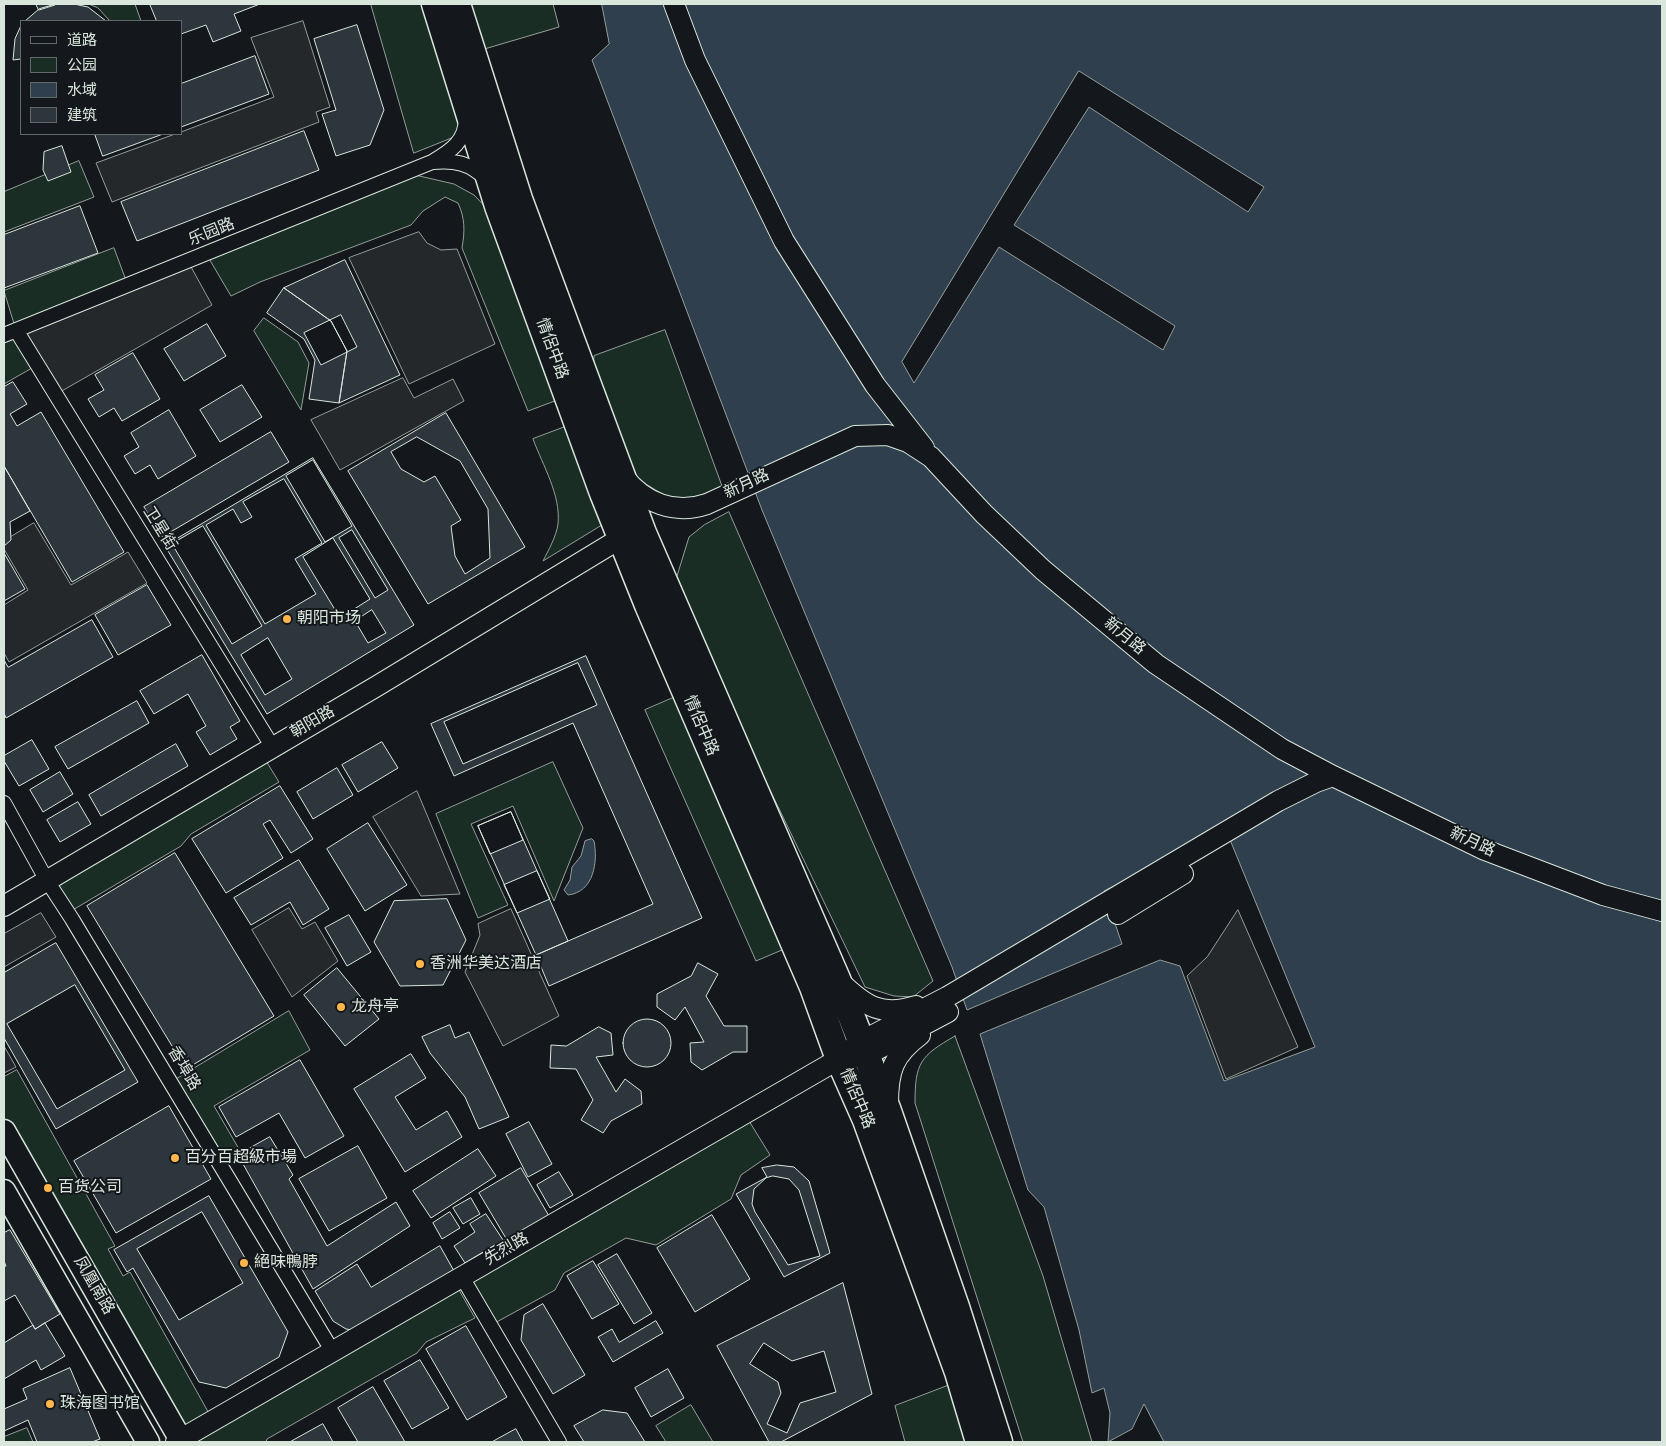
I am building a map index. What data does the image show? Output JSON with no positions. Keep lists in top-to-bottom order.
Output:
{
  "streets": {
    "highway": ["情侶中路"],
    "main road": ["凤凰南路"],
    "street": [
      "乐园路",
      "新月路",
      "卫星街",
      "朝阳路",
      "香埠路",
      "先烈路"
    ]
  },
  "crossings": [
    ["乐园路", "卫星街"],
    ["情侶中路", "新月路"],
    ["情侶中路", "朝阳路"],
    ["情侶中路", "先烈路"],
    ["卫星街", "朝阳路"],
    ["朝阳路", "香埠路"],
    ["香埠路", "先烈路"],
    ["先烈路", "凤凰南路"]
  ],
  "places": [
    "朝阳市场",
    "香洲华美达酒店",
    "龙舟亭",
    "百分百超級市場",
    "百货公司",
    "絕味鴨脖",
    "珠海图书馆"
  ],
  "legend": [
    "道路",
    "公园",
    "水域",
    "建筑"
  ]
}
